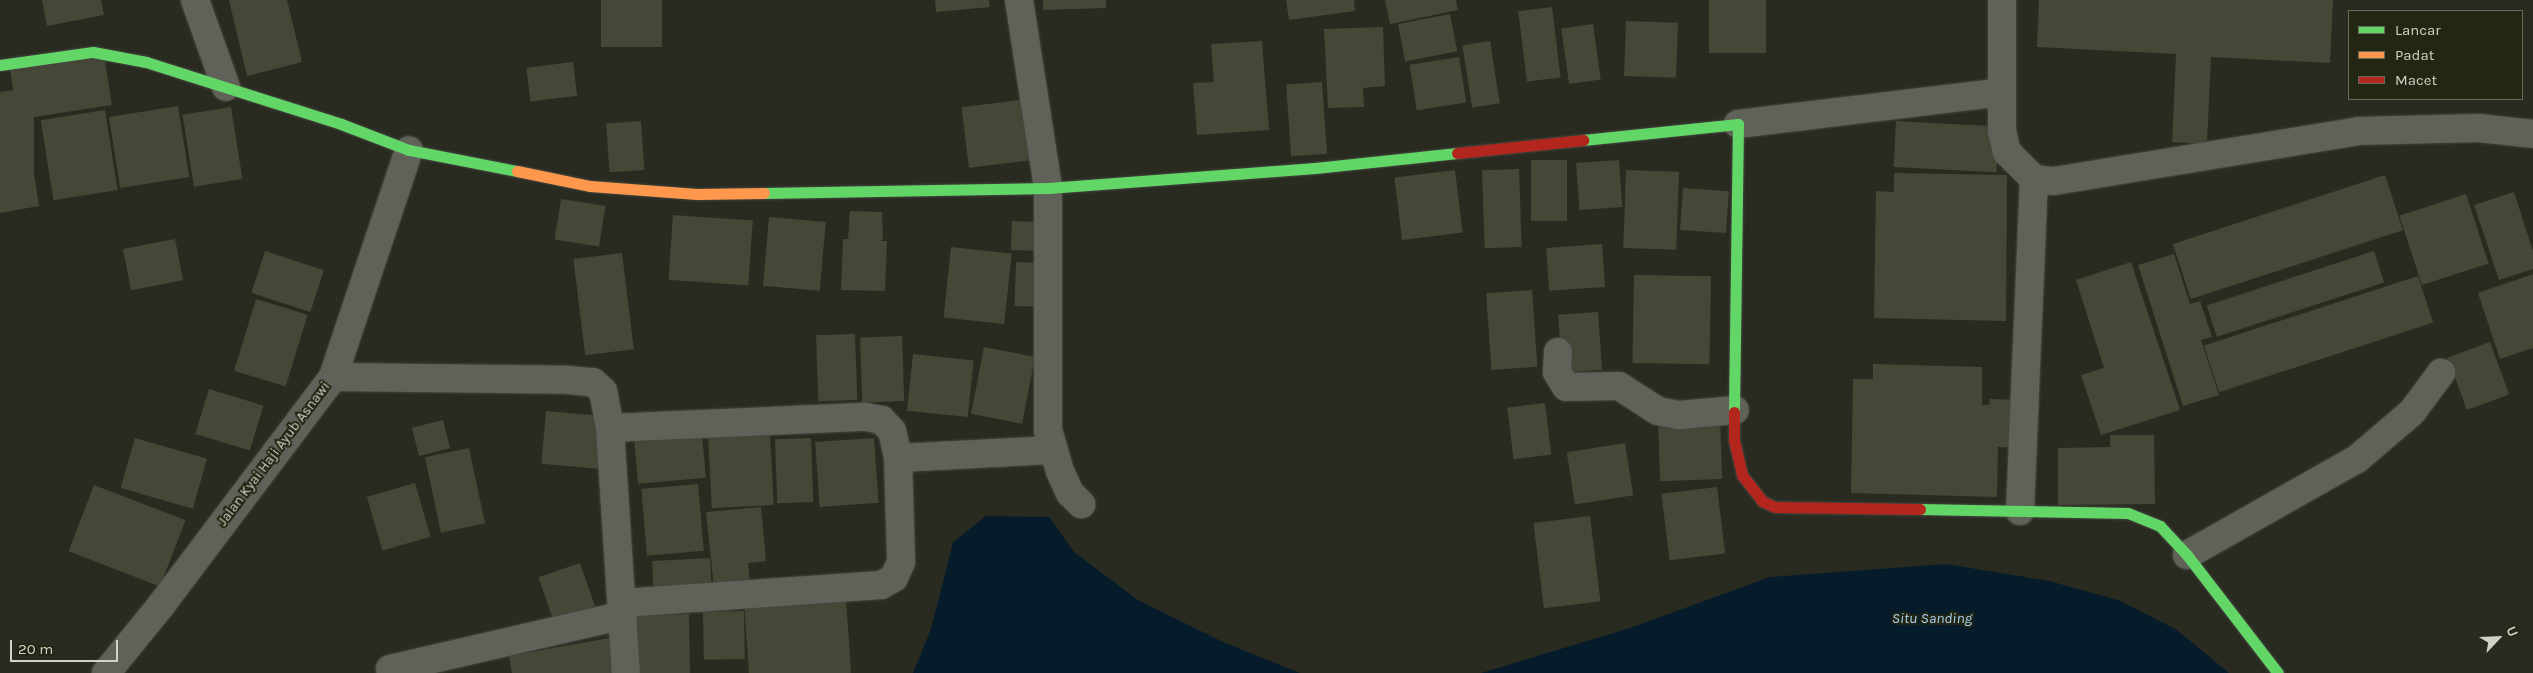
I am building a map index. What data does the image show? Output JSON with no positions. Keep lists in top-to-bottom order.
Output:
{
  "streets": {
    "street": ["Jalan Kyai Haji Ayub Asnawi"]
  },
  "water": ["Situ Sanding"],
  "legend": ["Lancar", "Padat", "Macet"],
  "scale_bar": "20 m",
  "north": "top right"
}
